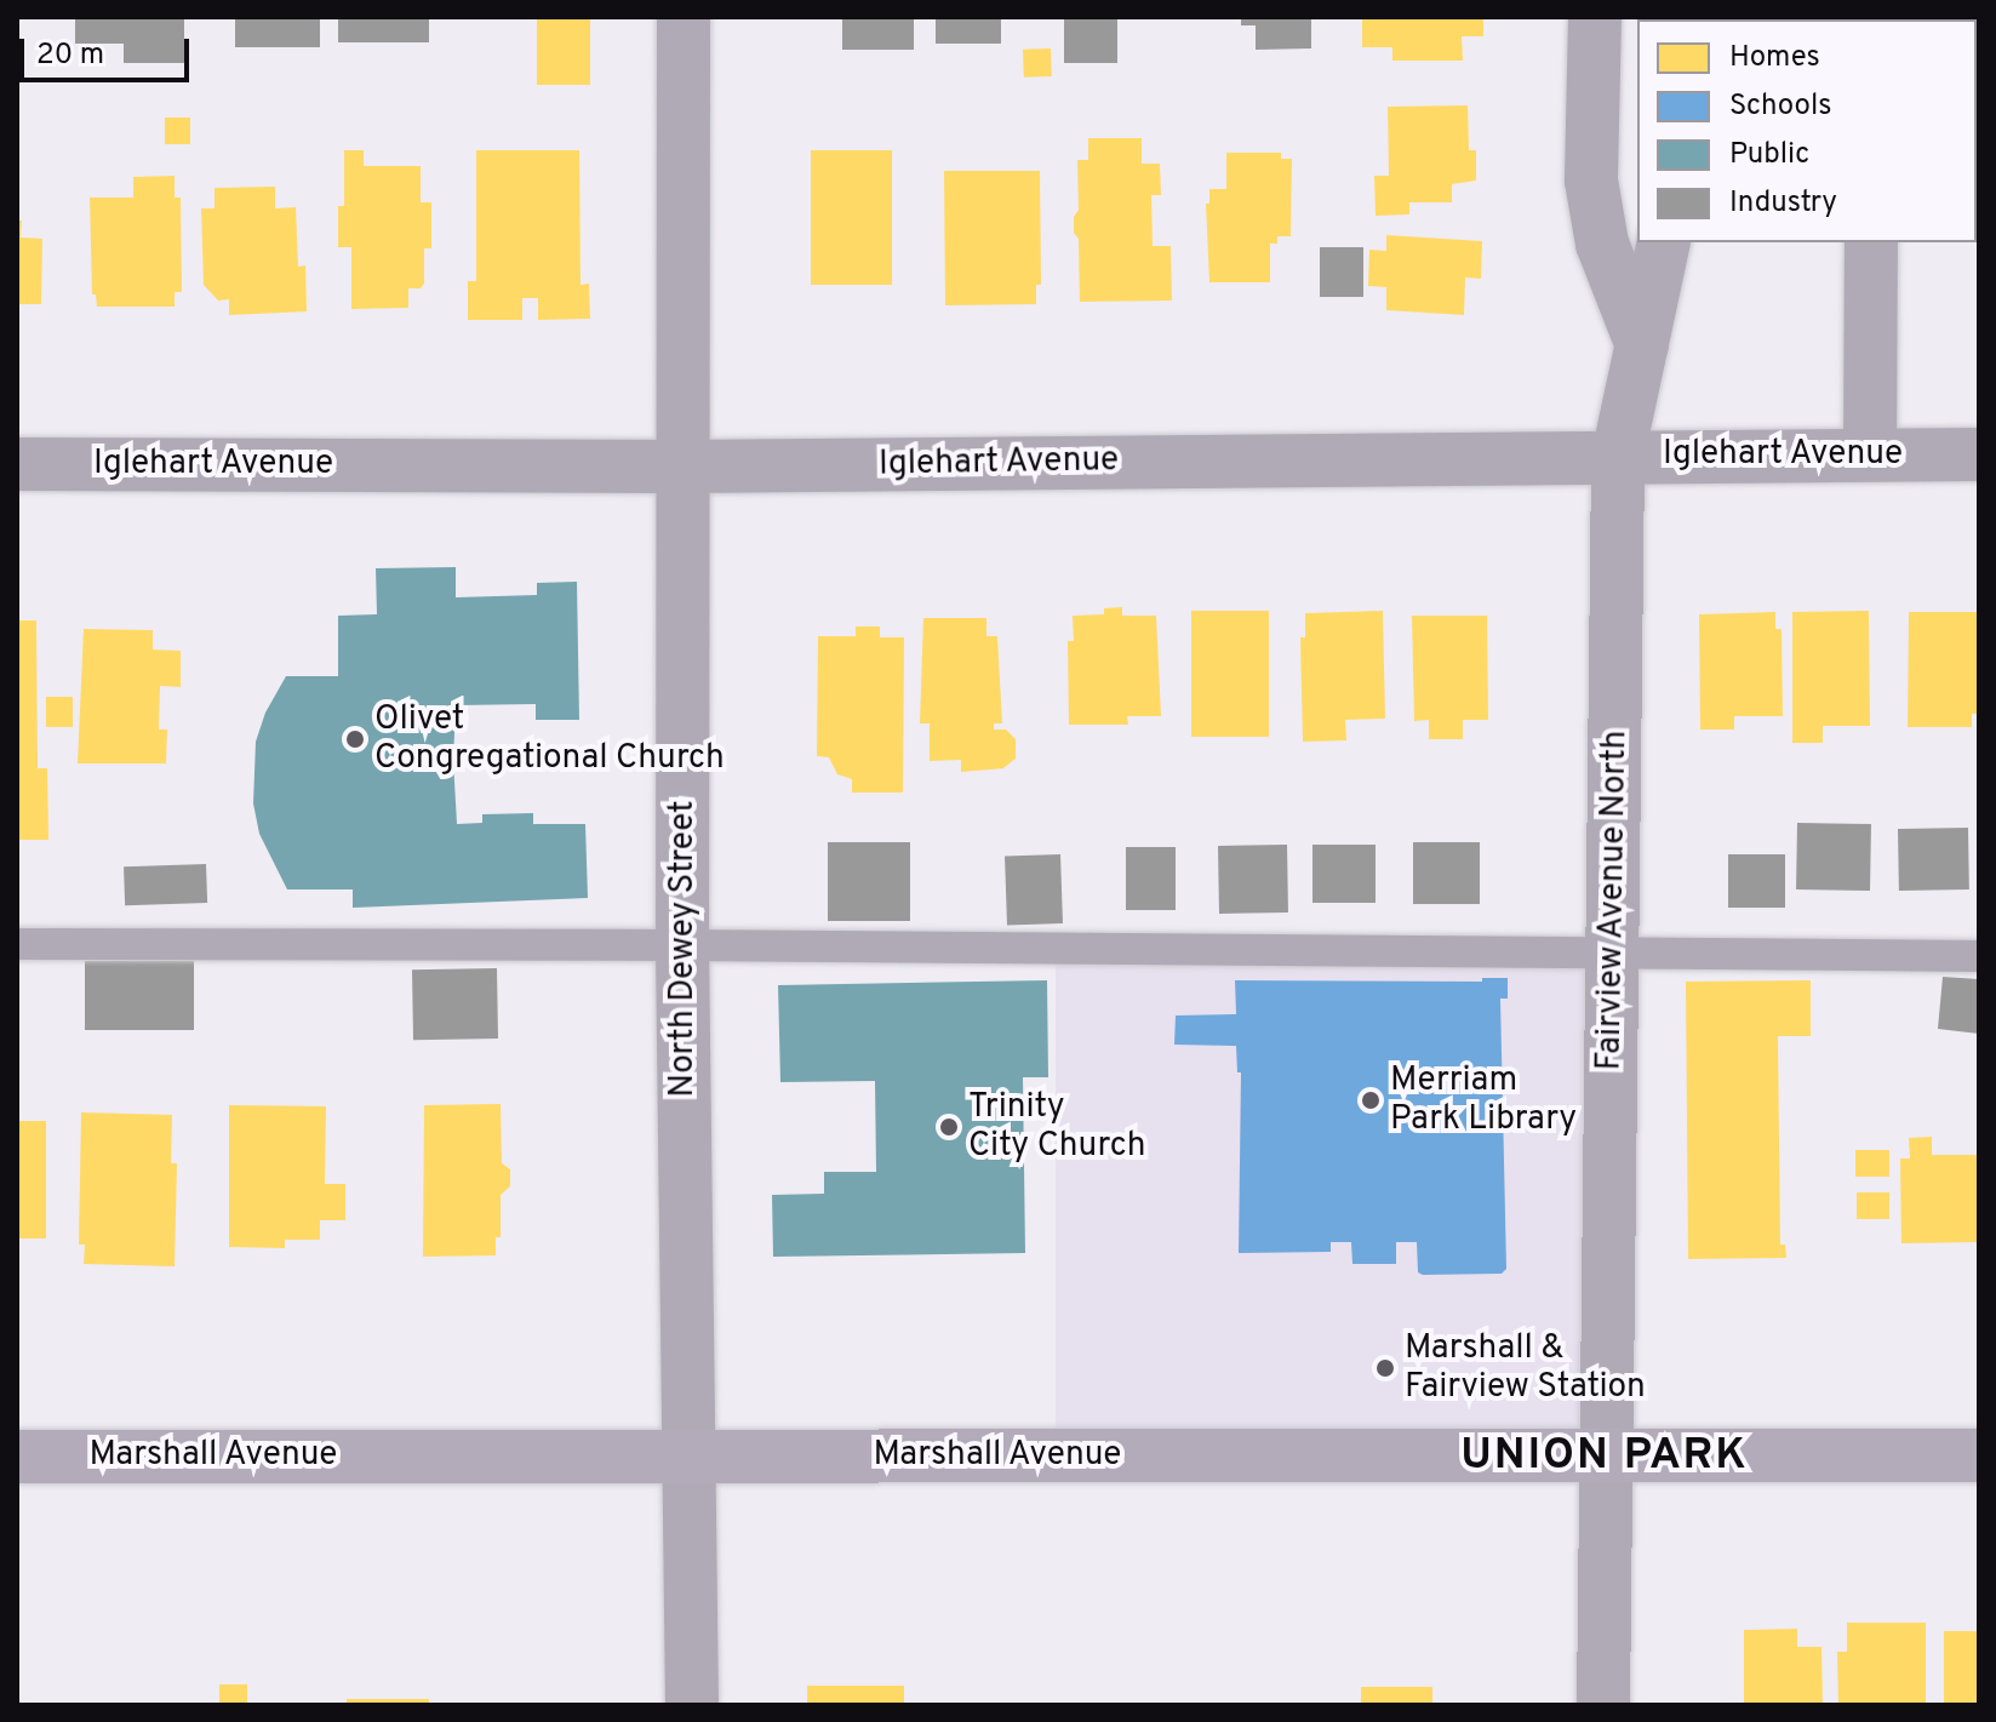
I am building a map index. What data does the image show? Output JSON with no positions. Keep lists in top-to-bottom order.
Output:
{
  "streets": {
    "main road": ["Marshall Avenue"],
    "street": ["Iglehart Avenue", "Fairview Avenue North", "North Dewey Street"]
  },
  "crossings": [
    ["Iglehart Avenue", "Fairview Avenue North"],
    ["Iglehart Avenue", "North Dewey Street"],
    ["Fairview Avenue North", "Marshall Avenue"],
    ["North Dewey Street", "Marshall Avenue"]
  ],
  "districts": ["UNION PARK"],
  "places": [
    "Olivet Congregational Church",
    "Merriam Park Library",
    "Trinity City Church",
    "Marshall & Fairview Station"
  ],
  "legend": [
    "Homes",
    "Schools",
    "Public",
    "Industry"
  ],
  "scale_bar": "20 m"
}
